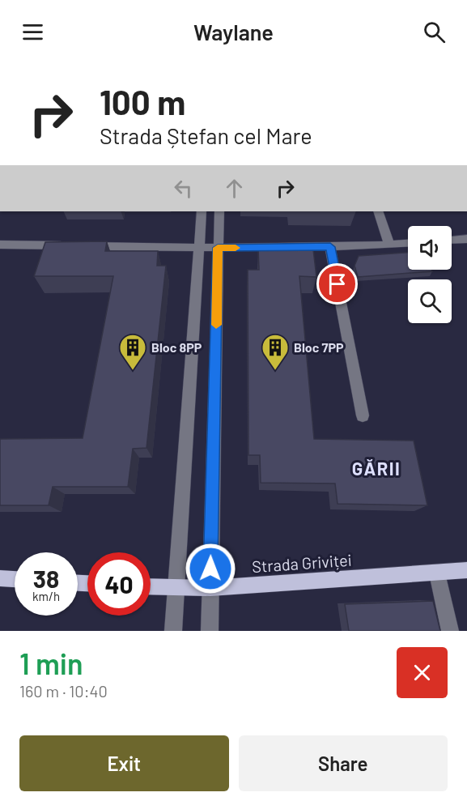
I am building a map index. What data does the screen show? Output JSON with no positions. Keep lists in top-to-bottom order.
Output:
{
  "streets": {
    "main road": ["Strada Griviței"]
  },
  "districts": ["GĂRII"],
  "places": {
    "building": ["Bloc 8PP", "Bloc 7PP"]
  },
  "page": {
    "header": "Waylane",
    "turn": ["100 m", "Strada Ștefan cel Mare"],
    "speed": "38 km/h",
    "limit": "40",
    "heading": ["1 min", "160 m · 10:40"],
    "buttons": ["Exit", "Share"]
  }
}
